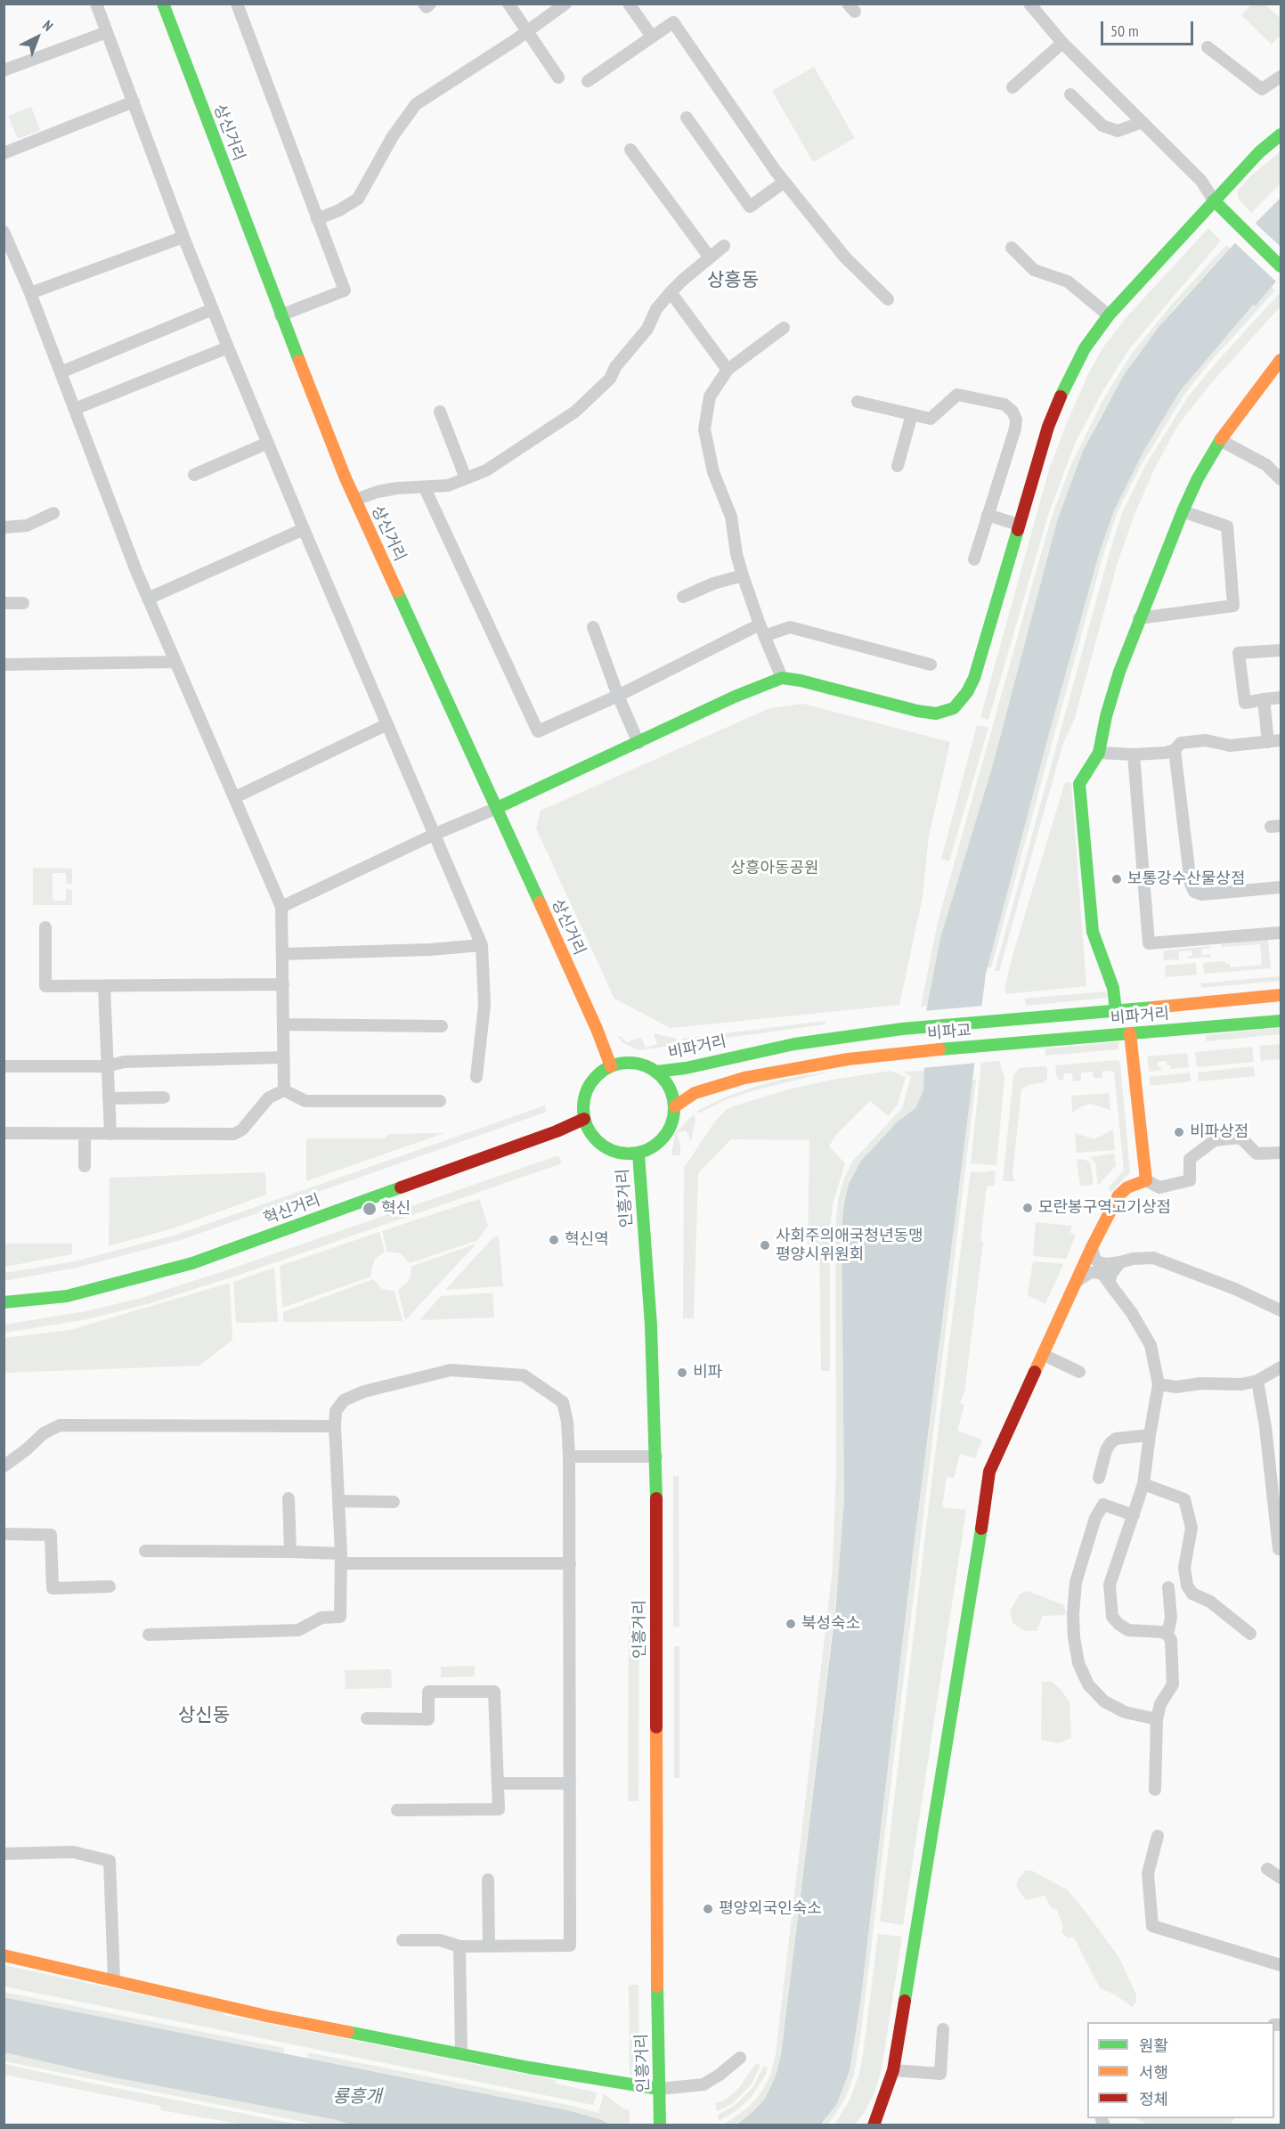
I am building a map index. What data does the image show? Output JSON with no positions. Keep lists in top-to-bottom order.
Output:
{
  "streets": {
    "main road": [
      "상신거리",
      "비파거리",
      "비파교",
      "인흥거리",
      "혁신거리"
    ]
  },
  "crossings": [
    ["상신거리", "비파거리"],
    ["상신거리", "비파교"],
    ["상신거리", "인흥거리"],
    ["상신거리", "혁신거리"],
    ["비파거리", "비파교"],
    ["비파거리", "인흥거리"],
    ["비파거리", "혁신거리"],
    ["비파교", "인흥거리"],
    ["비파교", "혁신거리"],
    ["인흥거리", "혁신거리"]
  ],
  "districts": ["상흥동", "상신동"],
  "water": ["룡흥개"],
  "parks": ["상흥아동공원"],
  "places": [
    "보통강수산물상점",
    "비파상점",
    "모란봉구역고기상점",
    "혁신",
    "혁신역",
    "사회주의애국청년동맹 평양시위원회",
    "비파",
    "북성숙소",
    "평양외국인숙소"
  ],
  "legend": ["원활", "서행", "정체"],
  "scale_bar": "50 m",
  "north": "top right"
}
